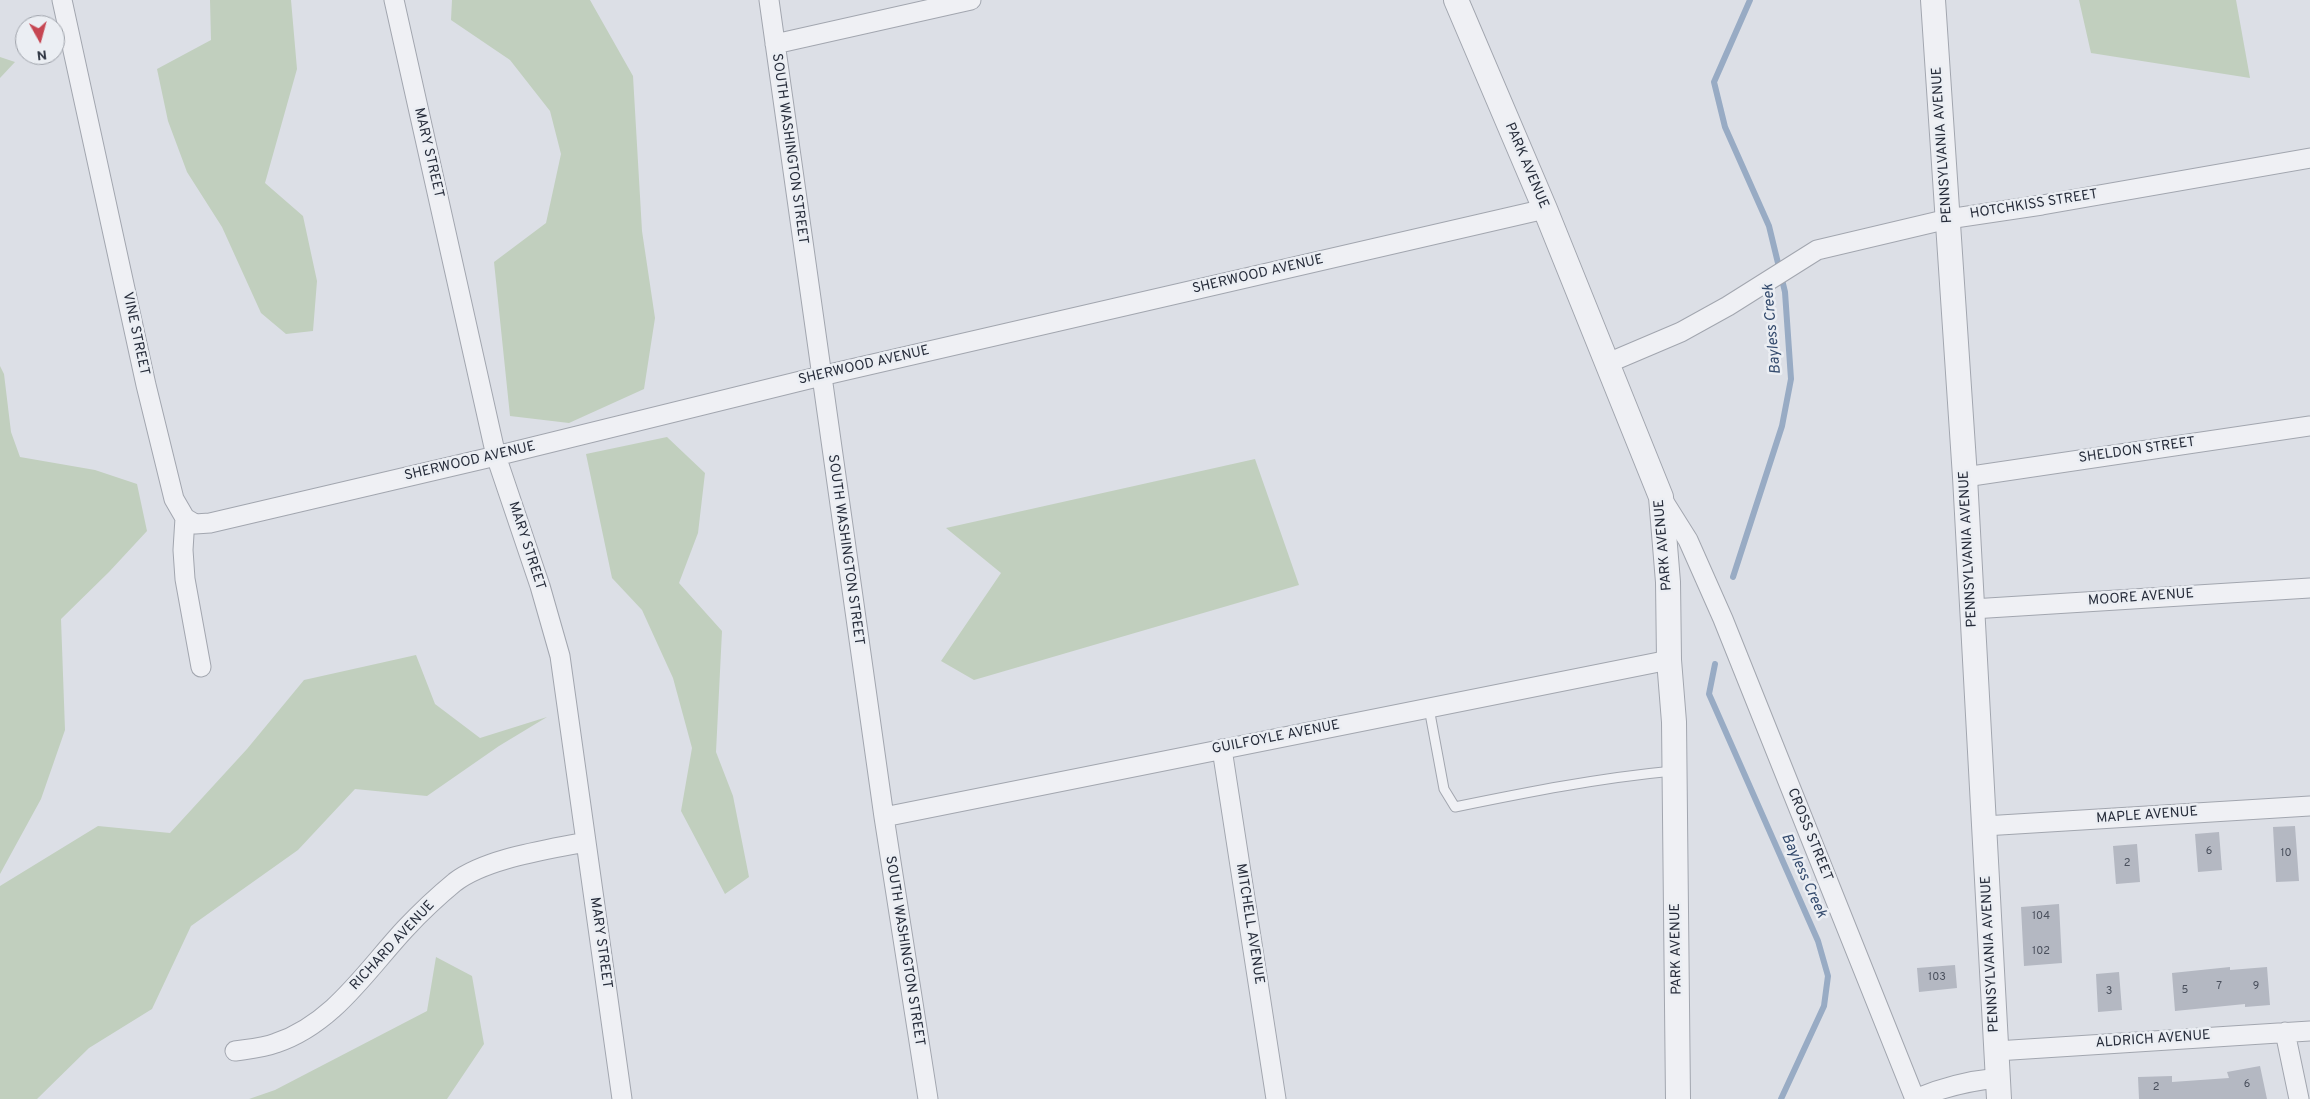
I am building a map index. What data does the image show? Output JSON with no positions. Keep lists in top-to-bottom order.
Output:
{
  "streets": {
    "street": [
      "PENNSYLVANIA AVENUE",
      "SOUTH WASHINGTON STREET",
      "MARY STREET",
      "PARK AVENUE",
      "HOTCHKISS STREET",
      "SHERWOOD AVENUE",
      "VINE STREET",
      "SHELDON STREET",
      "MOORE AVENUE",
      "GUILFOYLE AVENUE",
      "MAPLE AVENUE",
      "CROSS STREET",
      "MITCHELL AVENUE",
      "RICHARD AVENUE",
      "ALDRICH AVENUE"
    ]
  },
  "crossings": [
    ["PENNSYLVANIA AVENUE", "HOTCHKISS STREET"],
    ["PENNSYLVANIA AVENUE", "SHELDON STREET"],
    ["PENNSYLVANIA AVENUE", "MOORE AVENUE"],
    ["PENNSYLVANIA AVENUE", "MAPLE AVENUE"],
    ["PENNSYLVANIA AVENUE", "CROSS STREET"],
    ["PENNSYLVANIA AVENUE", "ALDRICH AVENUE"],
    ["SOUTH WASHINGTON STREET", "SHERWOOD AVENUE"],
    ["SOUTH WASHINGTON STREET", "GUILFOYLE AVENUE"],
    ["MARY STREET", "SHERWOOD AVENUE"],
    ["MARY STREET", "RICHARD AVENUE"],
    ["PARK AVENUE", "HOTCHKISS STREET"],
    ["PARK AVENUE", "SHERWOOD AVENUE"],
    ["PARK AVENUE", "GUILFOYLE AVENUE"],
    ["PARK AVENUE", "CROSS STREET"],
    ["SHERWOOD AVENUE", "VINE STREET"],
    ["GUILFOYLE AVENUE", "MITCHELL AVENUE"]
  ],
  "water": ["Bayless Creek"],
  "house_numbers": [
    "6",
    "10",
    "2",
    "104",
    "102",
    "103",
    "7",
    "9",
    "5",
    "3",
    "6",
    "2"
  ],
  "north": "bottom"
}
